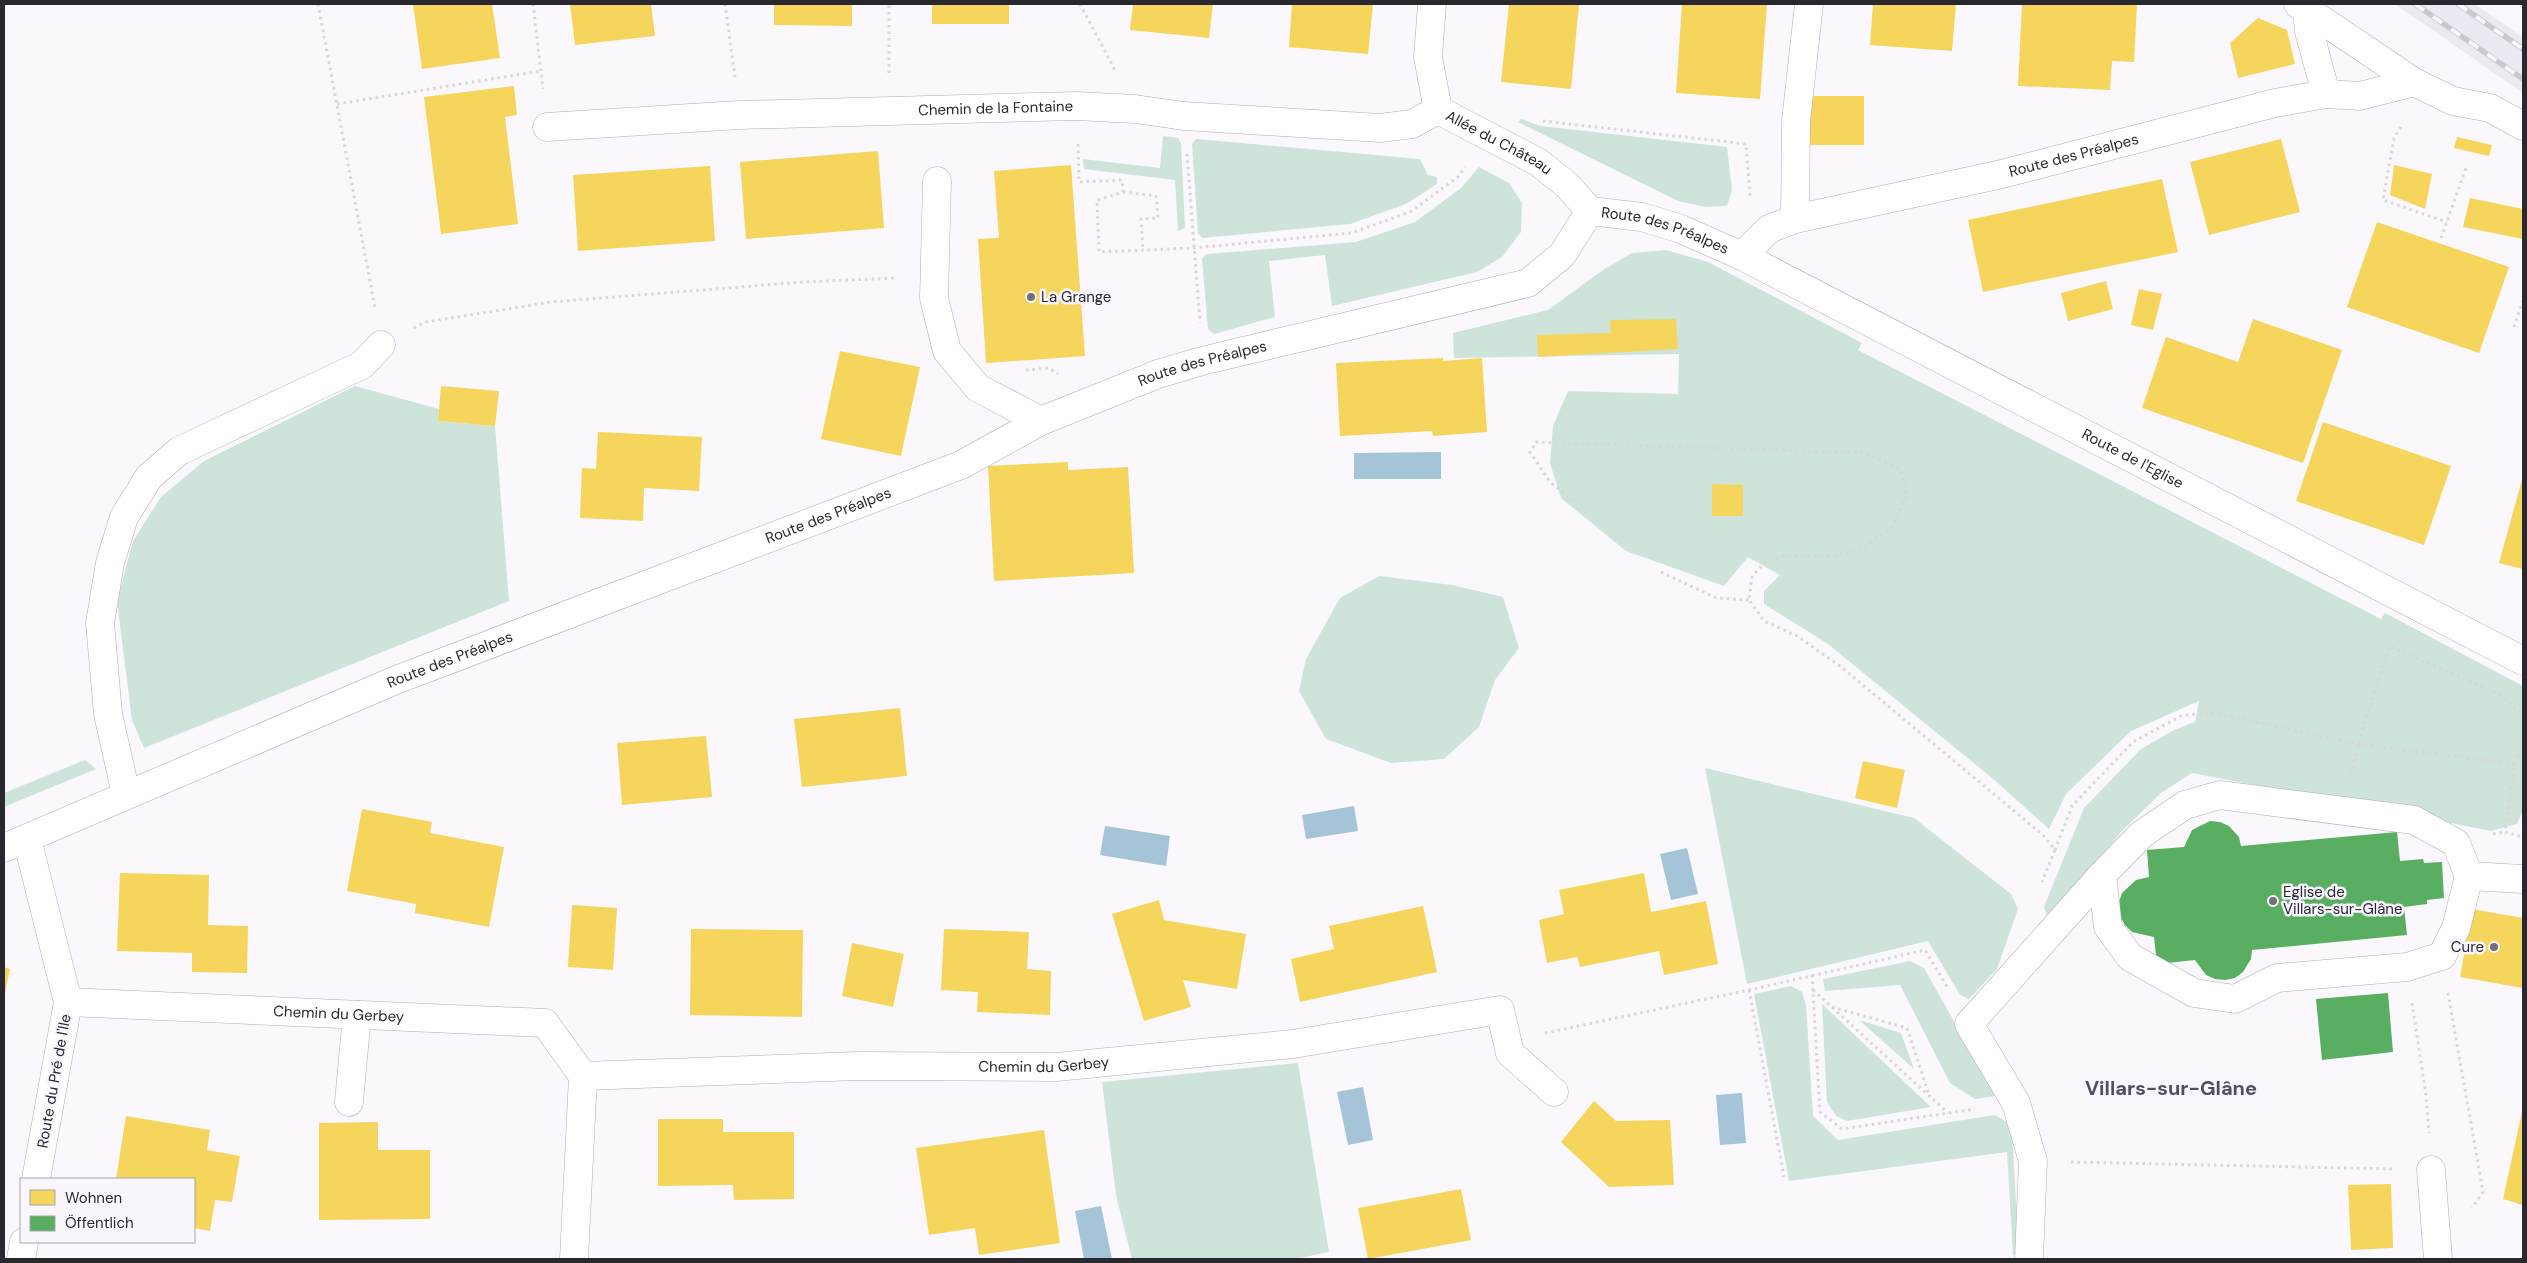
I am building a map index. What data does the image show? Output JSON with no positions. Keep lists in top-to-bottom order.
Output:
{
  "streets": {
    "street": [
      "Chemin de la Fontaine",
      "Allée du Château",
      "Route des Préalpes",
      "Route de l'Eglise",
      "Chemin du Gerbey",
      "Route du Pré de l'Ile"
    ]
  },
  "crossings": [
    ["Chemin de la Fontaine", "Allée du Château"],
    ["Allée du Château", "Route des Préalpes"],
    ["Route des Préalpes", "Route de l'Eglise"],
    ["Route des Préalpes", "Route du Pré de l'Ile"],
    ["Chemin du Gerbey", "Route du Pré de l'Ile"]
  ],
  "districts": ["Villars-sur-Glâne"],
  "places": ["La Grange", "Eglise de Villars-sur-Glâne", "Cure"],
  "legend": ["Wohnen", "Öffentlich"]
}
